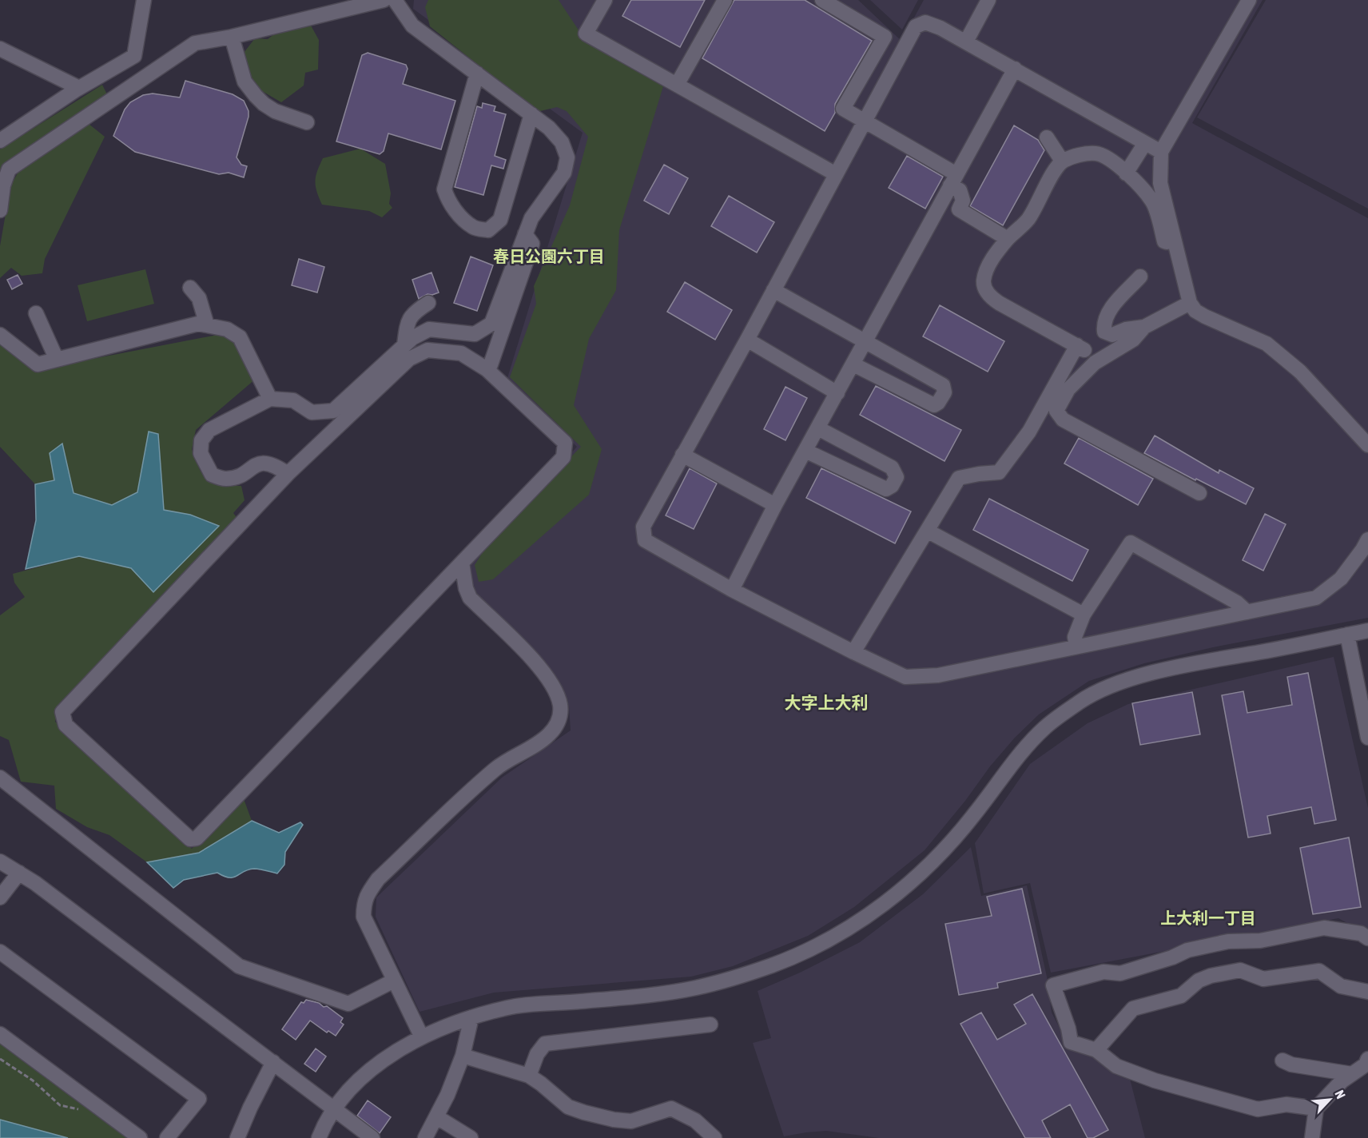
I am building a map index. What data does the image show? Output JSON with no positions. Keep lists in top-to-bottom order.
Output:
{
  "districts": ["春日公園六丁目", "大字上大利", "上大利一丁目"],
  "north": "top right"
}
